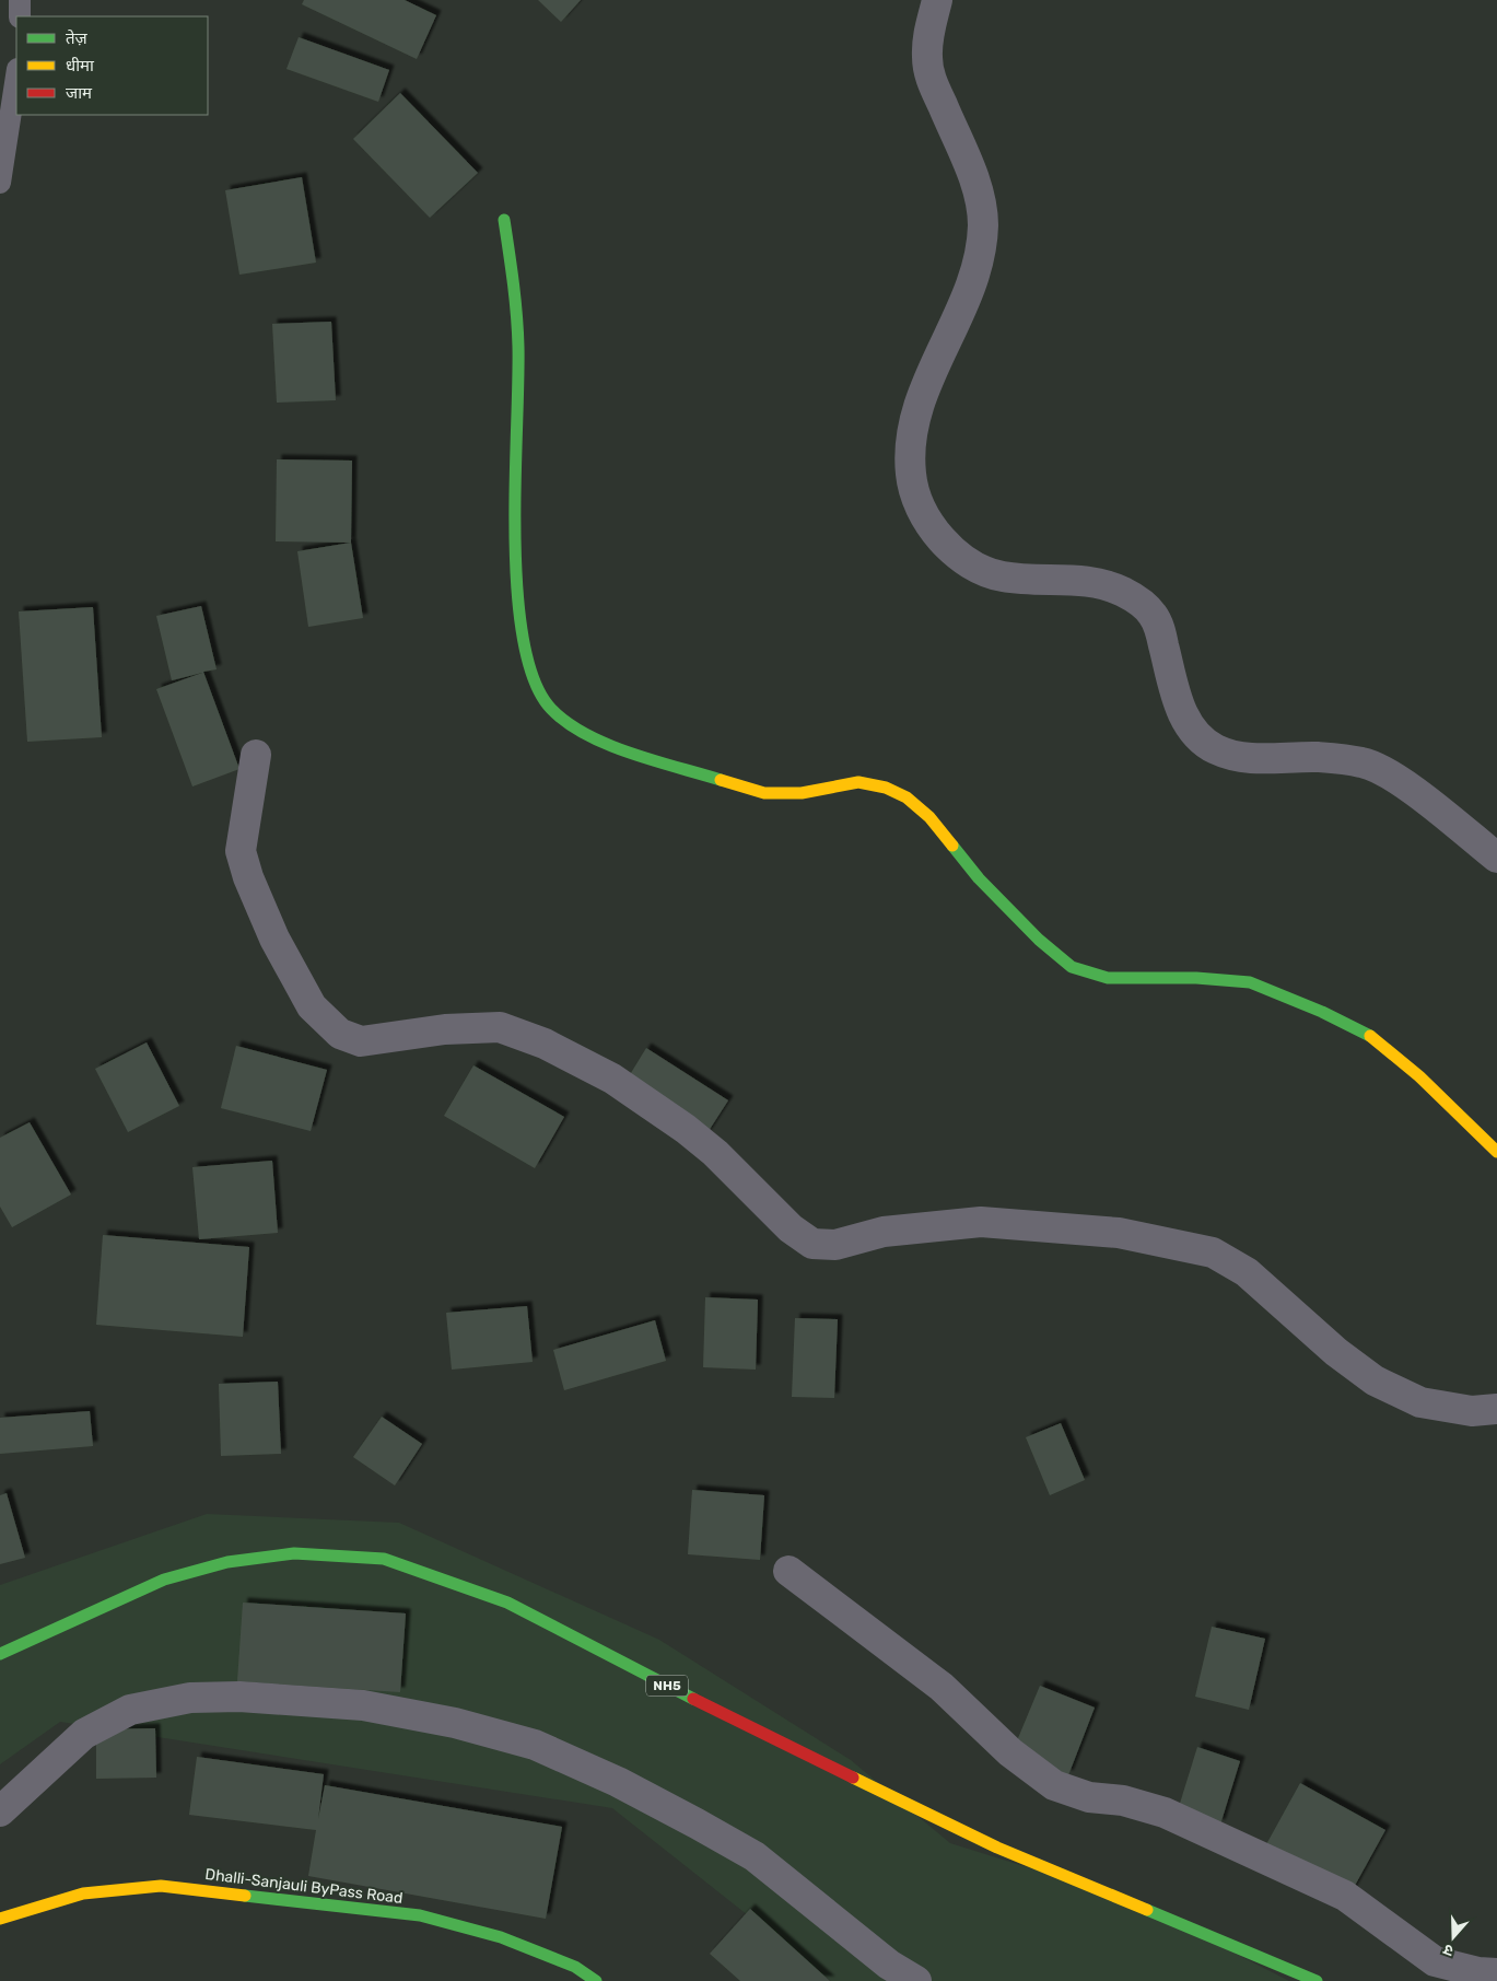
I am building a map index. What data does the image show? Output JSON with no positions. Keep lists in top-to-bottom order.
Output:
{
  "streets": {
    "main road": ["NH5", "Dhalli-Sanjauli ByPass Road"]
  },
  "legend": ["तेज़", "धीमा", "जाम"],
  "north": "bottom"
}
